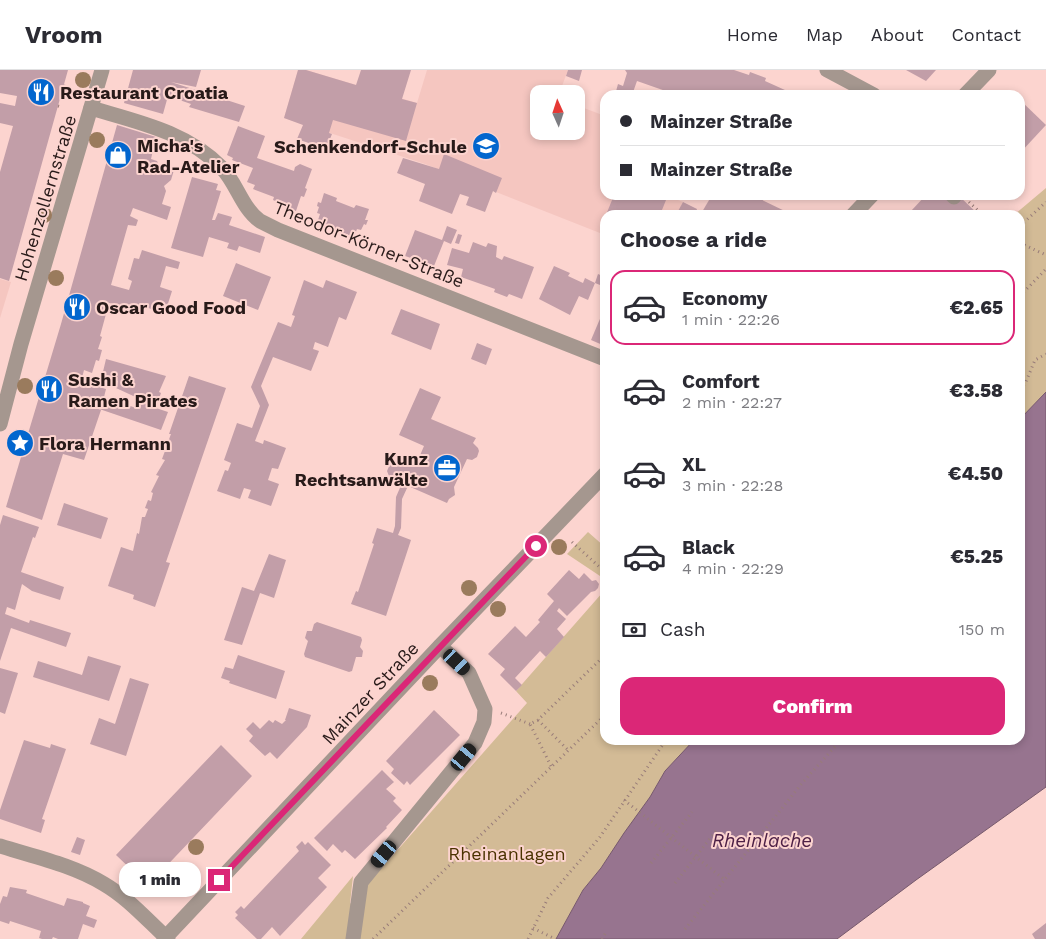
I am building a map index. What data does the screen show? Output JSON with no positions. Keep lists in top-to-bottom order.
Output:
{
  "streets": {
    "street": ["Hohenzollernstraße", "Theodor-Körner-Straße", "Mainzer Straße"]
  },
  "crossings": [
    ["Hohenzollernstraße", "Theodor-Körner-Straße"]
  ],
  "water": ["Rheinlache"],
  "parks": ["Rheinanlagen"],
  "places": {
    "restaurant": ["Restaurant Croatia", "Oscar Good Food", "Sushi & Ramen Pirates"],
    "school or university": ["Schenkendorf-Schule"],
    "shop": ["Micha's Rad-Atelier"],
    "place": ["Flora Hermann"],
    "office": ["Kunz Rechtsanwälte"]
  },
  "north": "top",
  "page": {
    "header": "Vroom",
    "nav": [
      "Home",
      "Map",
      "About",
      "Contact"
    ],
    "banner": ["Mainzer Straße", "Mainzer Straße"],
    "heading": "Choose a ride",
    "list": [
      {
        "name": "Economy",
        "note": "1 min · 22:26",
        "value": "€2.65"
      },
      {
        "name": "Comfort",
        "note": "2 min · 22:27",
        "value": "€3.58"
      },
      {
        "name": "XL",
        "note": "3 min · 22:28",
        "value": "€4.50"
      },
      {
        "name": "Black",
        "note": "4 min · 22:29",
        "value": "€5.25"
      }
    ],
    "pay": ["Cash", "150 m"],
    "buttons": "Confirm",
    "bubble": "1 min"
  }
}
